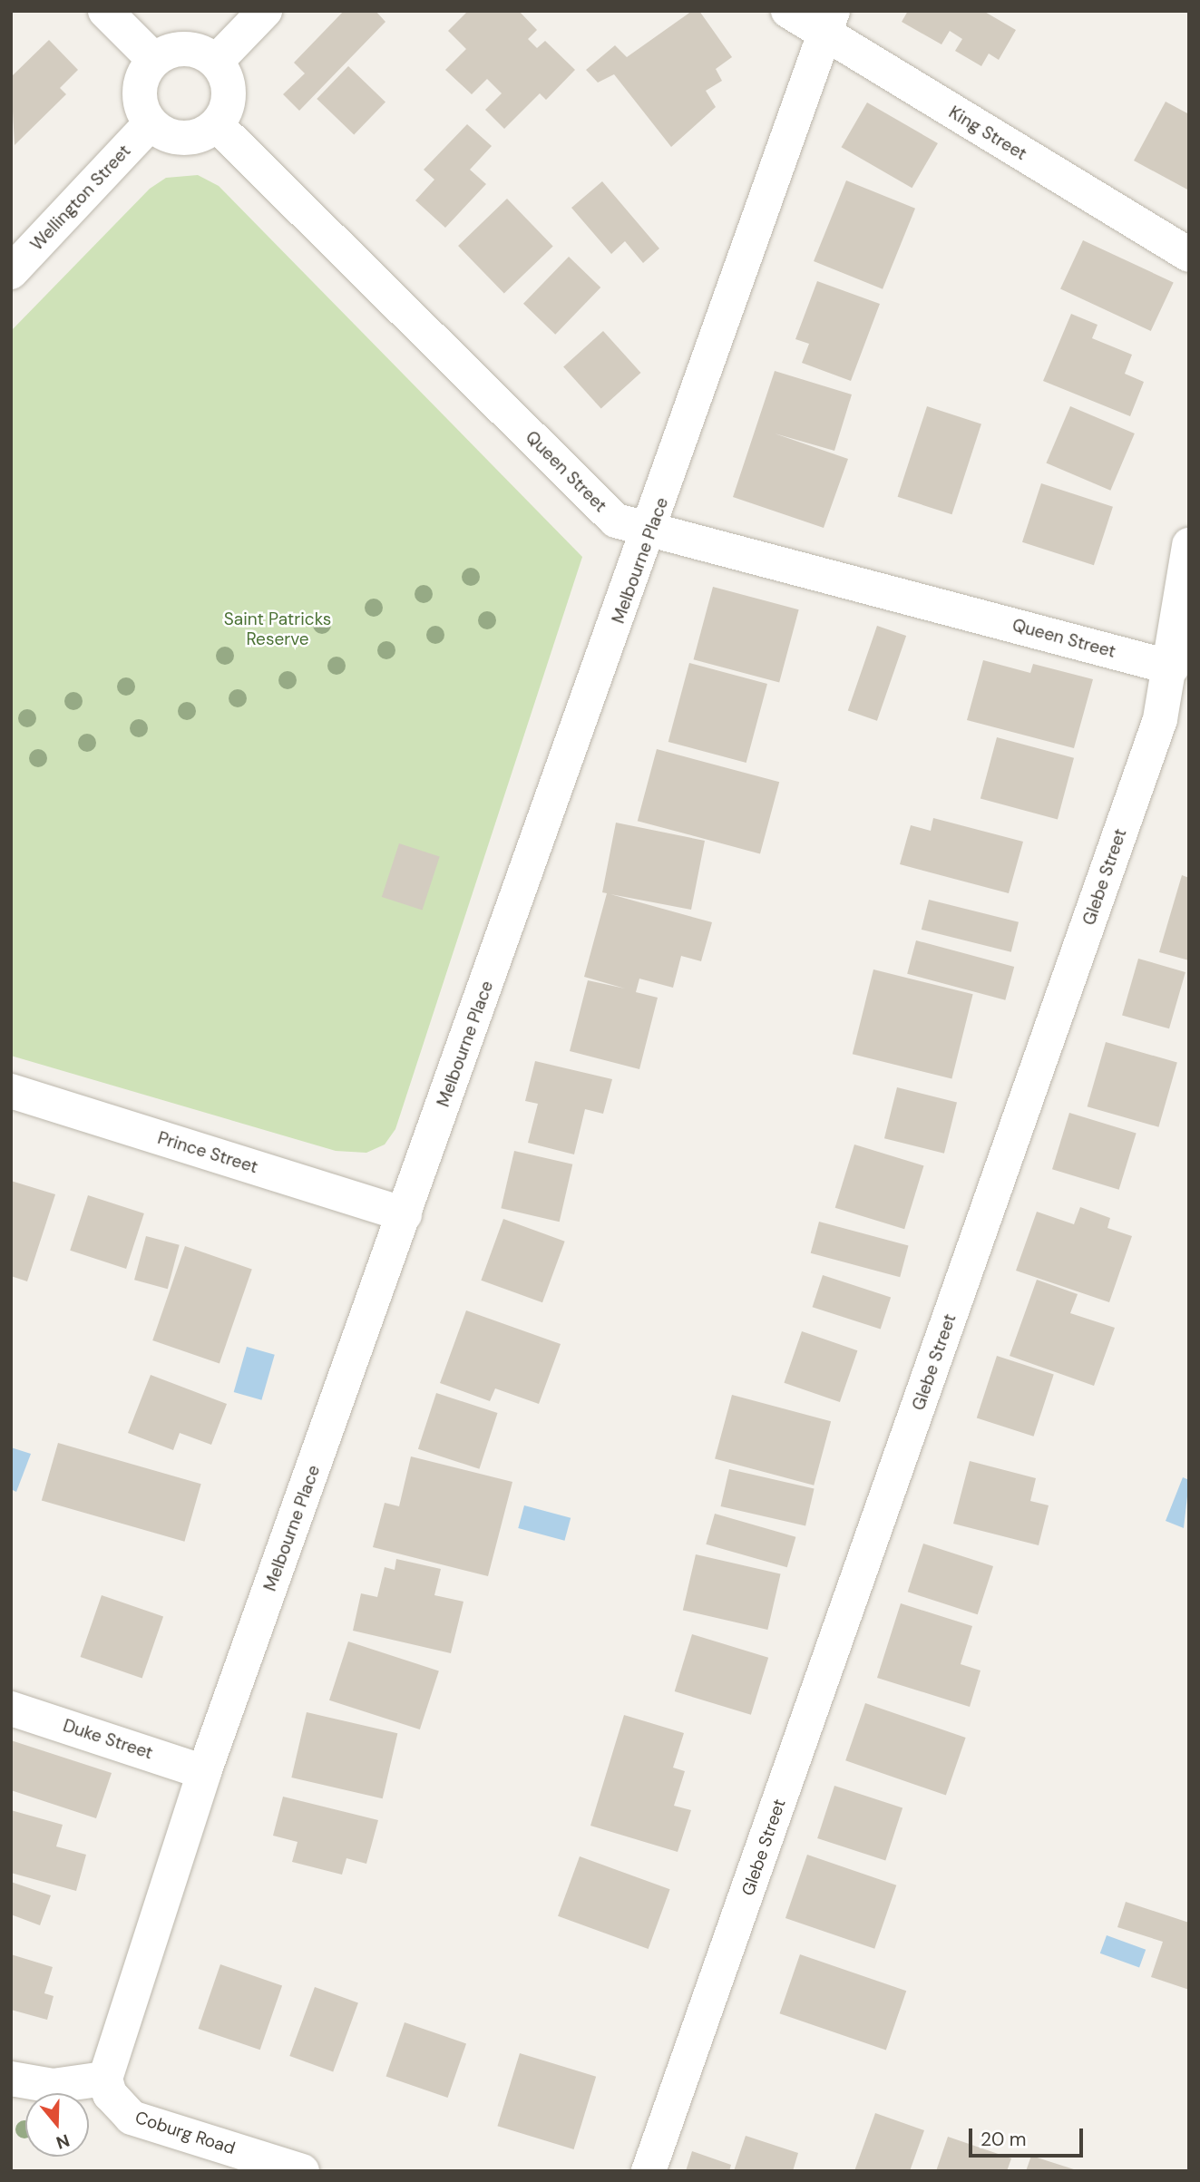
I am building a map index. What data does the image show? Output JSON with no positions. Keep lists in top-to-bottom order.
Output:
{
  "streets": {
    "street": [
      "King Street",
      "Wellington Street",
      "Queen Street",
      "Melbourne Place",
      "Glebe Street",
      "Prince Street",
      "Duke Street",
      "Coburg Road"
    ]
  },
  "crossings": [
    ["King Street", "Melbourne Place"],
    ["Wellington Street", "Queen Street"],
    ["Queen Street", "Melbourne Place"],
    ["Queen Street", "Glebe Street"],
    ["Melbourne Place", "Prince Street"],
    ["Melbourne Place", "Duke Street"],
    ["Melbourne Place", "Coburg Road"]
  ],
  "parks": ["Saint Patricks Reserve"],
  "scale_bar": "20 m",
  "north": "bottom"
}
